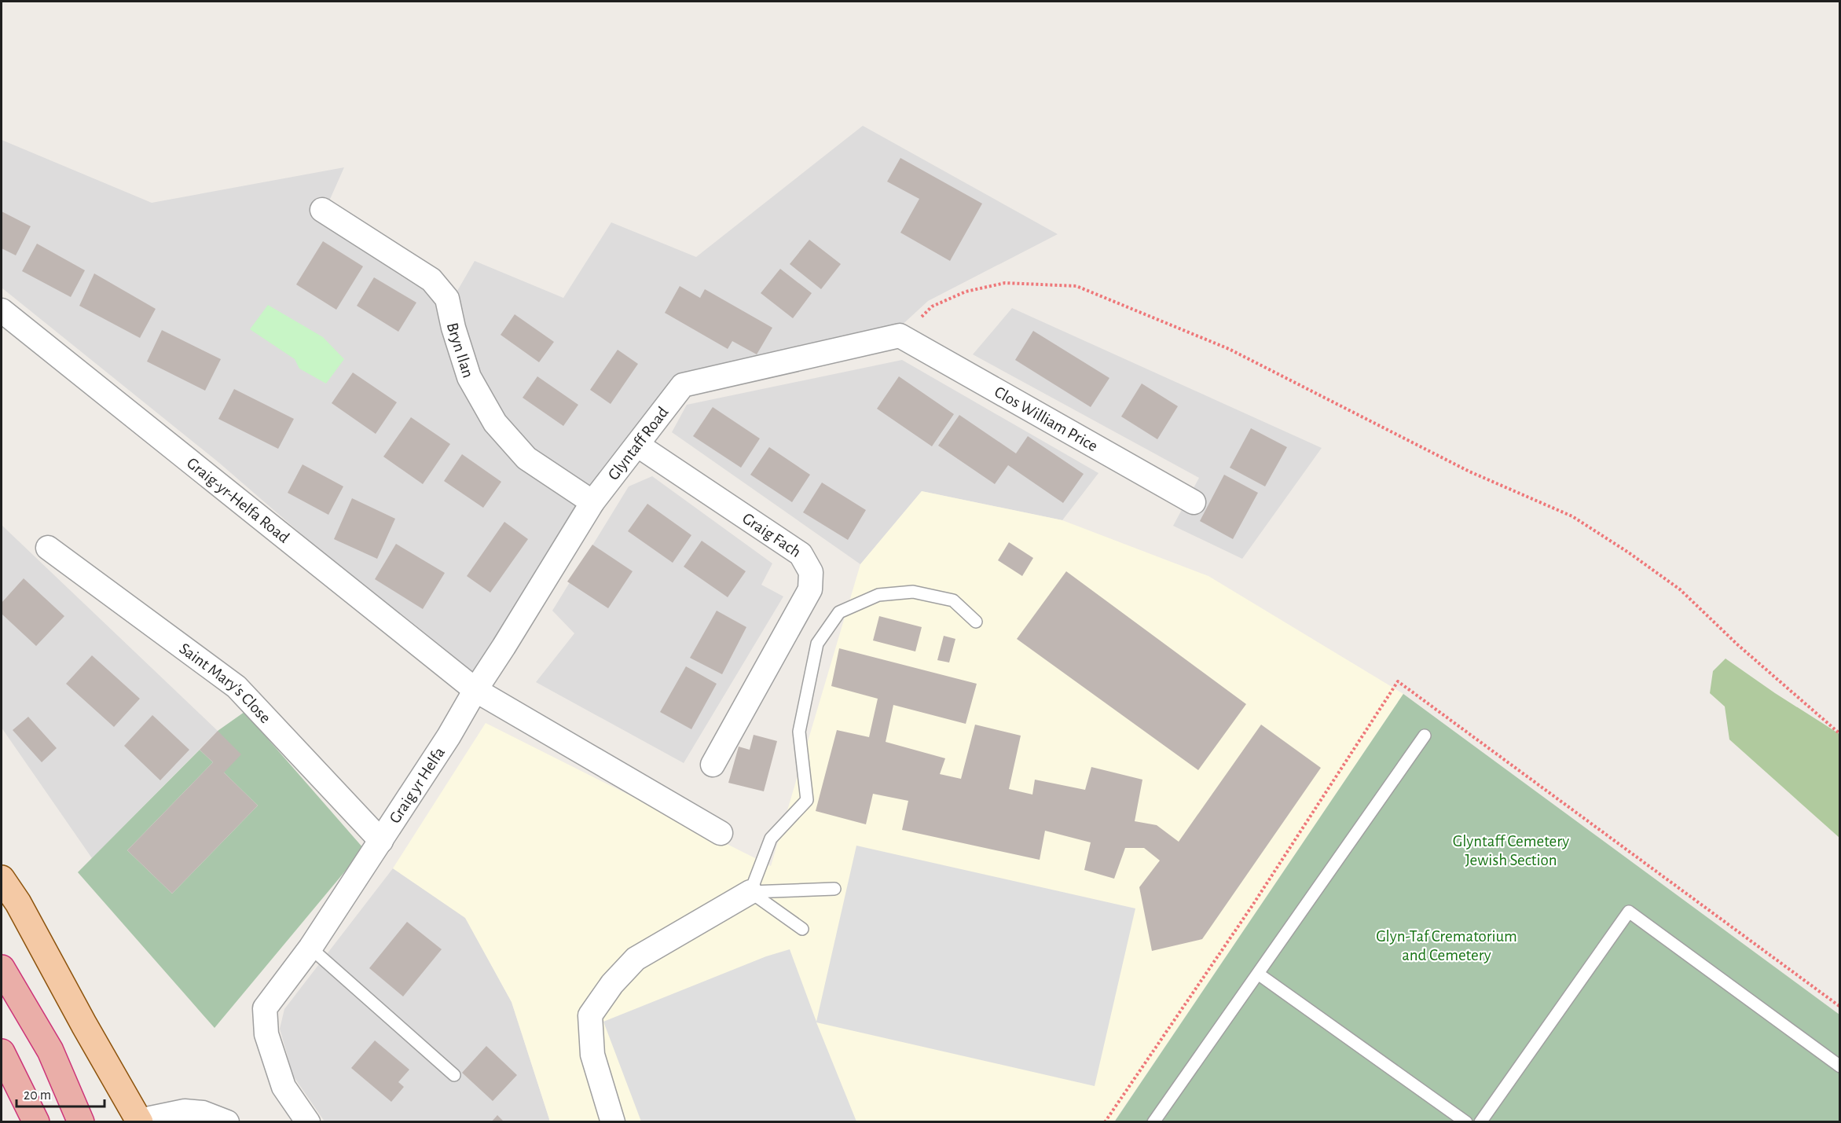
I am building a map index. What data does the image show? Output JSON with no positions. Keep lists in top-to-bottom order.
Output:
{
  "streets": {
    "street": [
      "Bryn Ilan",
      "Clos William Price",
      "Glyntaff Road",
      "Graig-yr-Helfa Road",
      "Graig Fach",
      "Saint Mary's Close",
      "Graig yr Helfa"
    ]
  },
  "crossings": [
    ["Bryn Ilan", "Glyntaff Road"],
    ["Clos William Price", "Glyntaff Road"],
    ["Glyntaff Road", "Graig-yr-Helfa Road"],
    ["Glyntaff Road", "Graig Fach"],
    ["Glyntaff Road", "Graig yr Helfa"],
    ["Graig-yr-Helfa Road", "Graig yr Helfa"],
    ["Saint Mary's Close", "Graig yr Helfa"]
  ],
  "parks": ["Glyntaff Cemetery Jewish Section", "Glyn-Taf Crematorium and Cemetery"],
  "scale_bar": "20 m"
}
